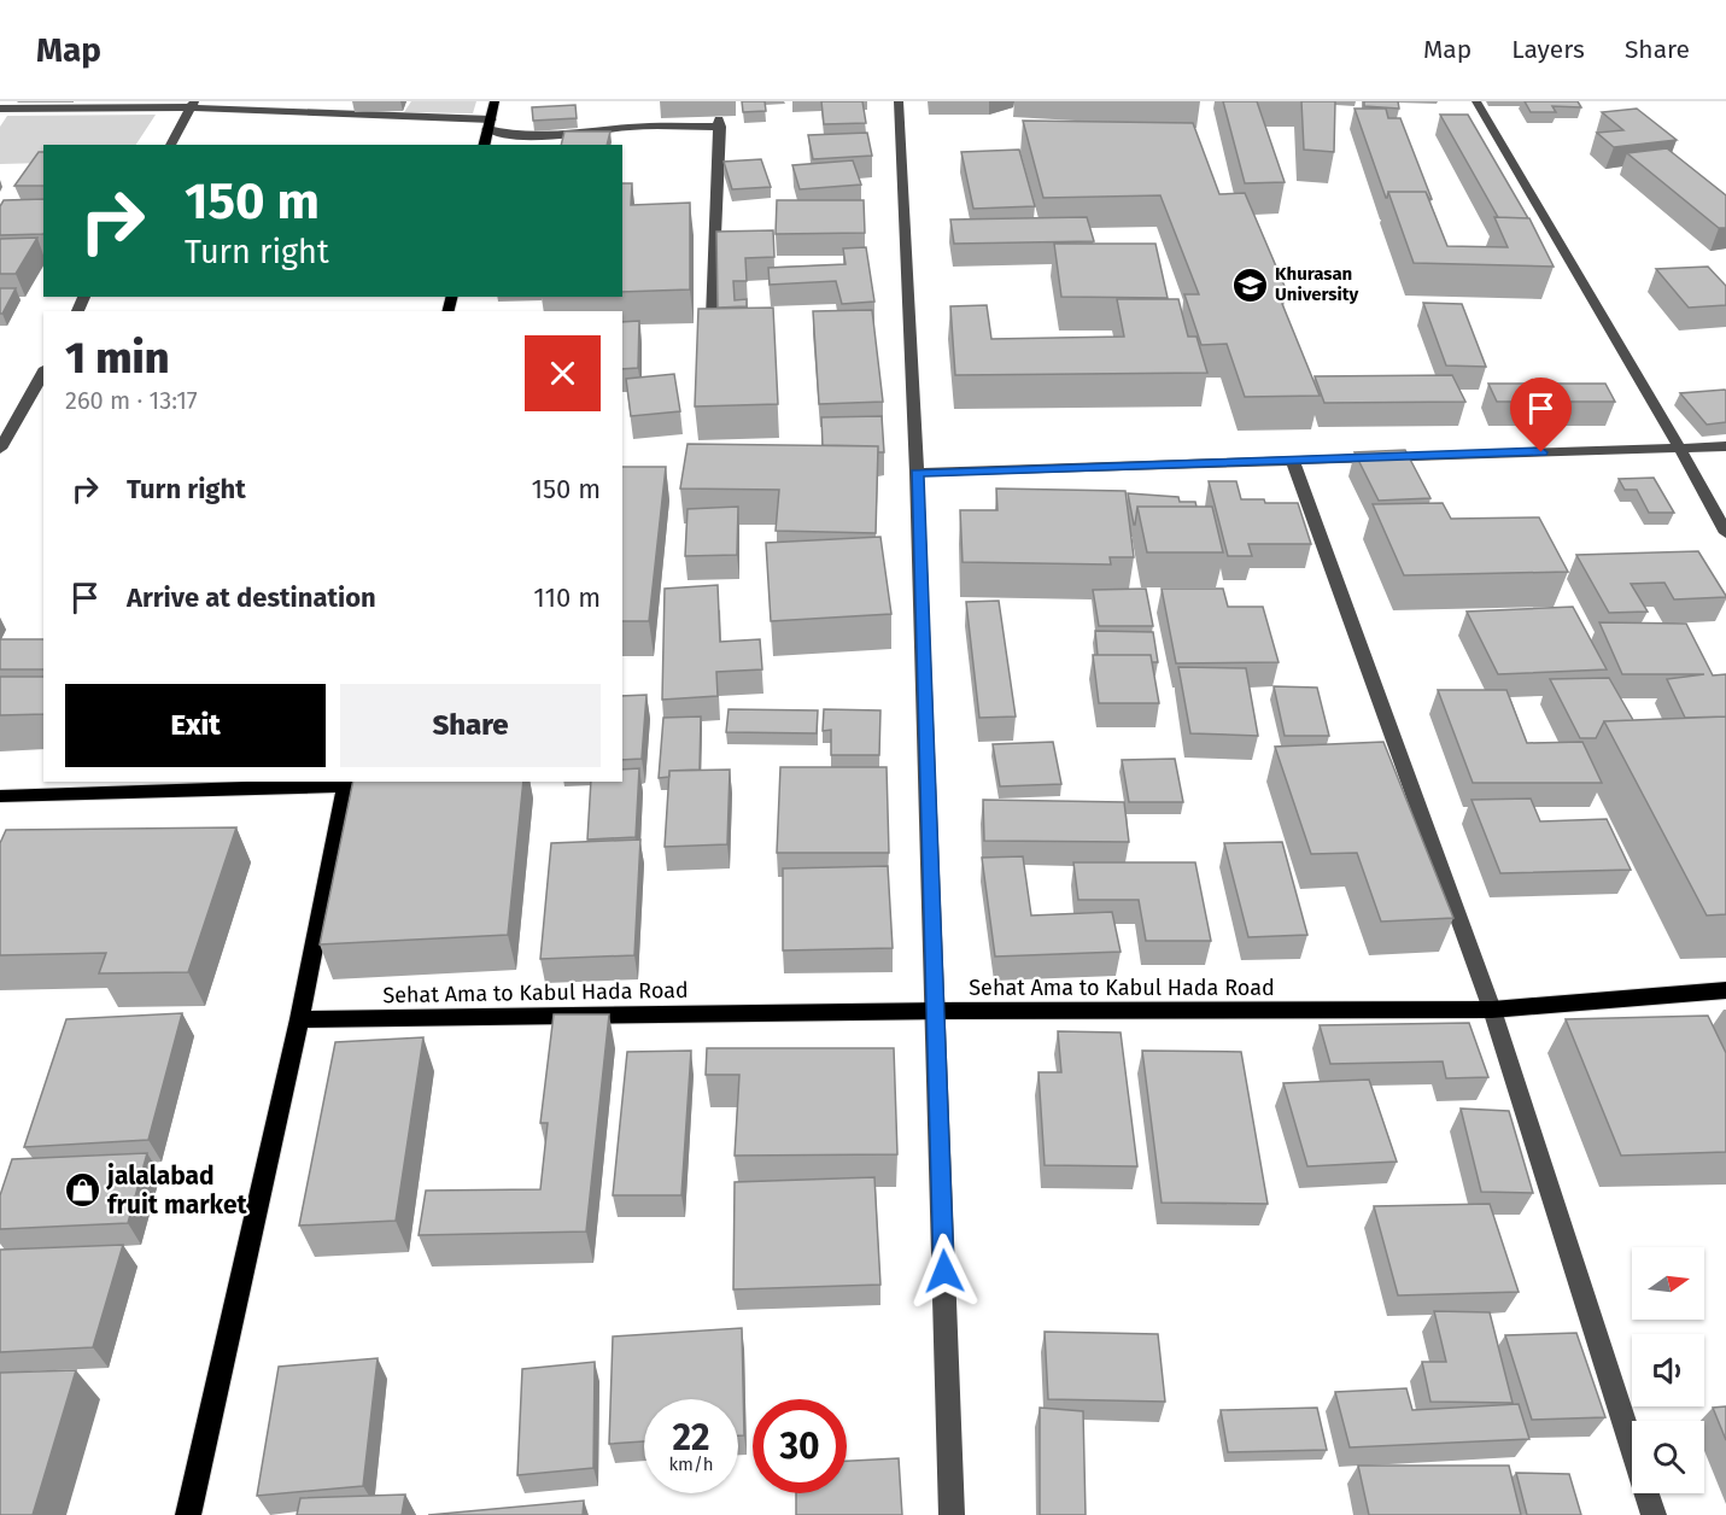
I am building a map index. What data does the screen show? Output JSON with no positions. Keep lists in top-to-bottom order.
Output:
{
  "streets": {
    "main road": ["Sehat Ama to Kabul Hada Road"]
  },
  "places": {
    "school or university": ["Khurasan University"],
    "shop": ["jalalabad fruit market"]
  },
  "north": "right",
  "page": {
    "header": "Map",
    "nav": ["Map", "Layers", "Share"],
    "turn": ["150 m", "Turn right"],
    "heading": ["1 min", "260 m · 13:17"],
    "list": [
      {
        "name": "Turn right",
        "value": "150 m"
      },
      {
        "name": "Arrive at destination",
        "value": "110 m"
      }
    ],
    "buttons": ["Exit", "Share"],
    "speed": "22 km/h",
    "limit": "30"
  }
}
